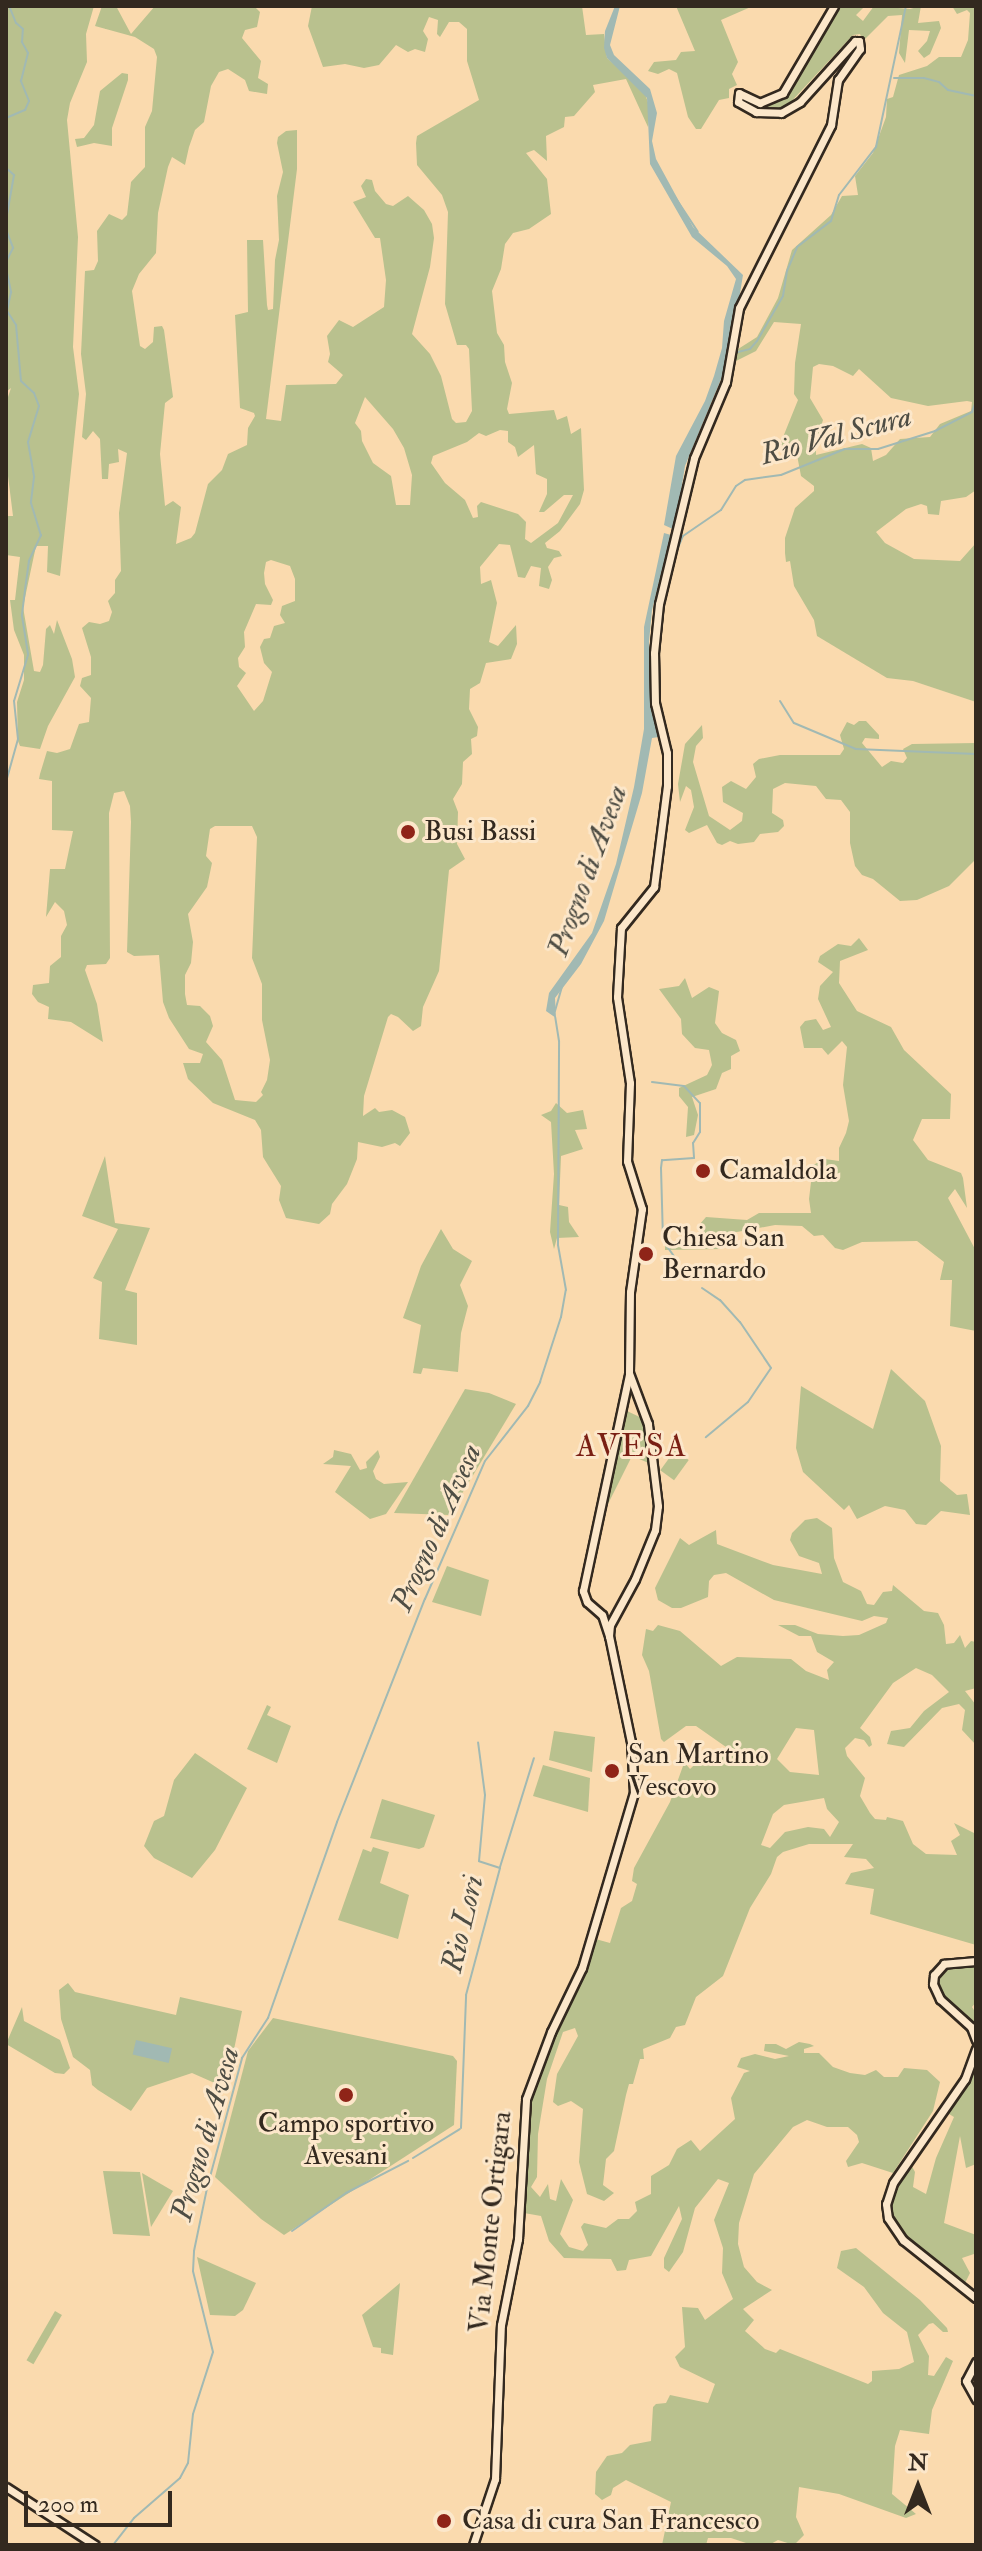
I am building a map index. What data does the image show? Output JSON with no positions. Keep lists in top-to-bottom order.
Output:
{
  "streets": {
    "street": ["Via Monte Ortigara"]
  },
  "districts": ["AVESA"],
  "water": ["Rio Val Scura", "Progno di Avesa", "Rio Lori"],
  "places": [
    "Busi Bassi",
    "Camaldola",
    "Chiesa San Bernardo",
    "San Martino Vescovo",
    "Campo sportivo Avesani",
    "Casa di cura San Francesco"
  ],
  "scale_bar": "200 m",
  "north": "top"
}
